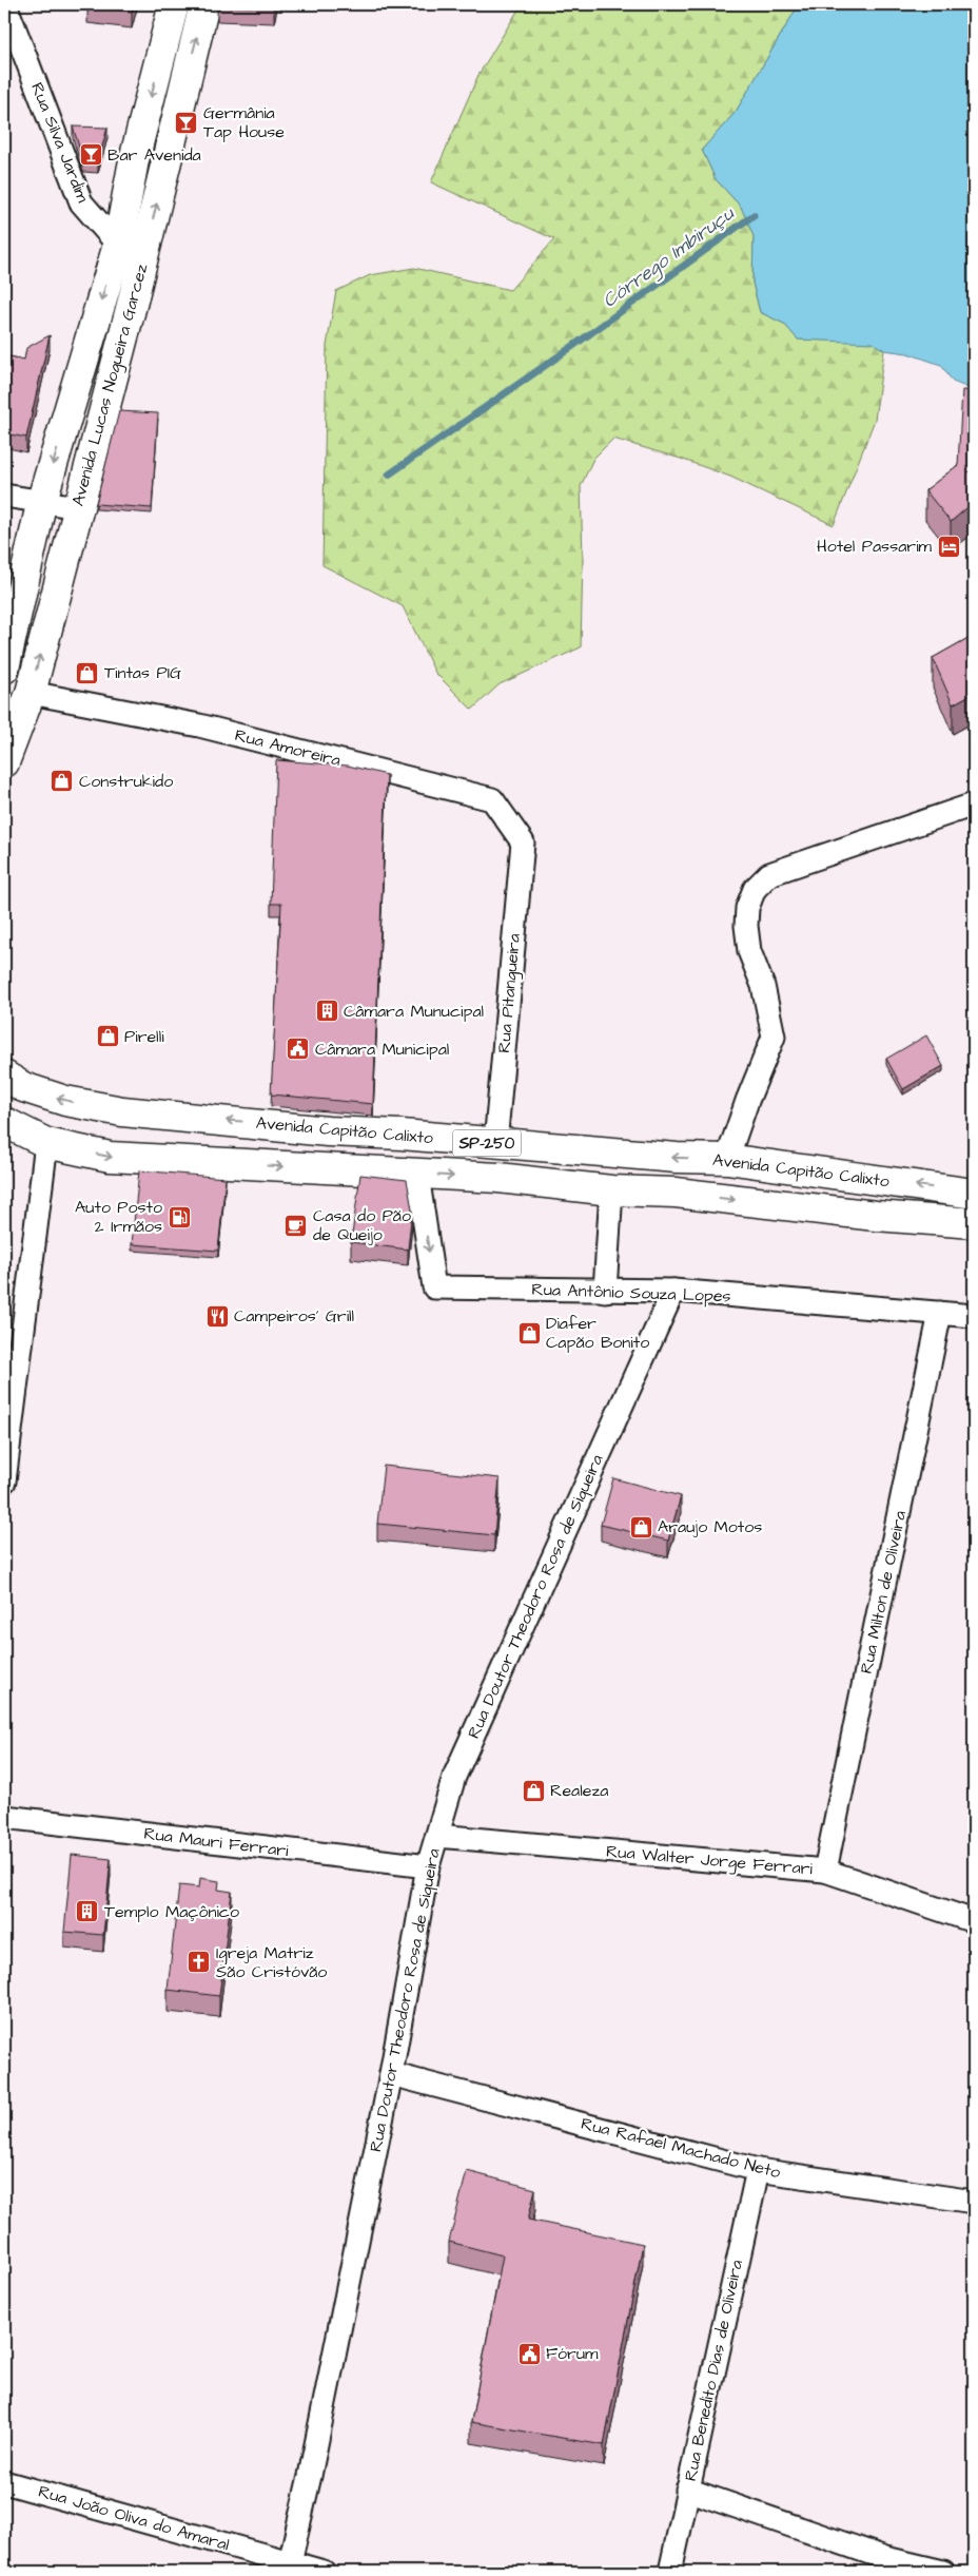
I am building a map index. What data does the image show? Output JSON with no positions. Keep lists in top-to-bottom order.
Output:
{
  "streets": {
    "main road": ["Avenida Lucas Nogueira Garcez", "Avenida Capitão Calixto", "SP-250"],
    "street": [
      "Rua Silva Jardim",
      "Rua Amoreira",
      "Rua Pitangueira",
      "Rua Antônio Souza Lopes",
      "Rua Milton de Oliveira",
      "Rua Doutor Theodoro Rosa de Siqueira",
      "Rua Mauri Ferrari",
      "Rua Walter Jorge Ferrari",
      "Rua Rafael Machado Neto",
      "Rua Benedito Dias de Oliveira",
      "Rua João Oliva do Amaral"
    ]
  },
  "crossings": [
    ["Rua Silva Jardim", "Avenida Lucas Nogueira Garcez"],
    ["Avenida Lucas Nogueira Garcez", "Rua Amoreira"],
    ["Rua Amoreira", "Rua Pitangueira"],
    ["Rua Pitangueira", "Avenida Capitão Calixto"],
    ["Avenida Capitão Calixto", "Rua Antônio Souza Lopes"],
    ["Rua Antônio Souza Lopes", "Rua Milton de Oliveira"],
    ["Rua Antônio Souza Lopes", "Rua Doutor Theodoro Rosa de Siqueira"],
    ["Rua Milton de Oliveira", "Rua Walter Jorge Ferrari"],
    ["Rua Doutor Theodoro Rosa de Siqueira", "Rua Mauri Ferrari"],
    ["Rua Doutor Theodoro Rosa de Siqueira", "Rua Walter Jorge Ferrari"],
    ["Rua Doutor Theodoro Rosa de Siqueira", "Rua Rafael Machado Neto"],
    ["Rua Doutor Theodoro Rosa de Siqueira", "Rua João Oliva do Amaral"],
    ["Rua Rafael Machado Neto", "Rua Benedito Dias de Oliveira"]
  ],
  "water": ["Córrego Imbiruçu"],
  "places": {
    "bar": ["Germânia Tap House", "Bar Avenida"],
    "hotel": ["Hotel Passarim"],
    "shop": [
      "Tintas PIG",
      "Construkido",
      "Pirelli",
      "Diafer Capão Bonito",
      "Araujo Motos",
      "Realeza"
    ],
    "building": ["Câmara Munucipal", "Templo Maçônico"],
    "public building": ["Câmara Municipal", "Fórum"],
    "fuel station": ["Auto Posto 2 Irmãos"],
    "cafe": ["Casa do Pão de Queijo"],
    "restaurant": ["Campeiros' Grill"],
    "church": ["Igreja Matriz São Cristóvão"]
  }
}
